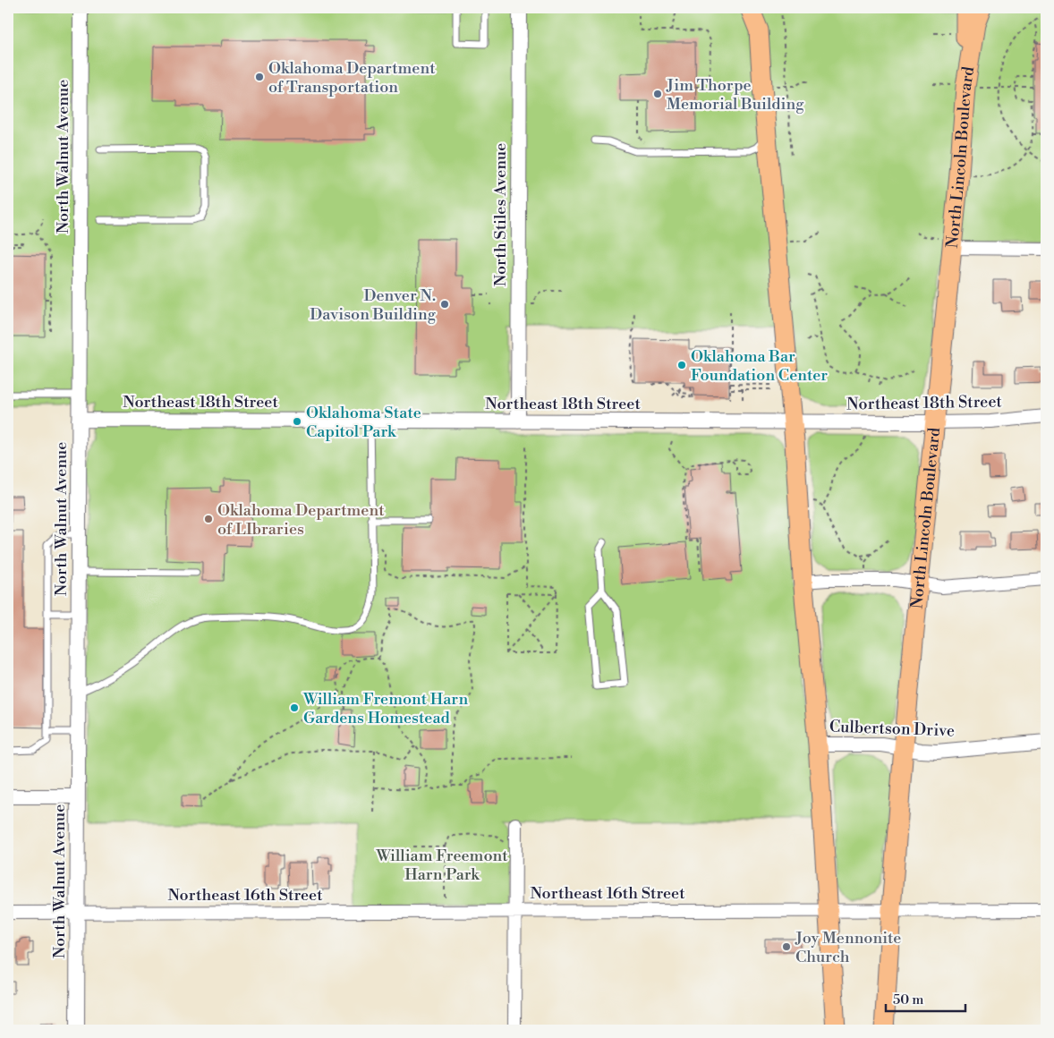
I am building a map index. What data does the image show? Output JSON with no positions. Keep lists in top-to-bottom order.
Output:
{
  "streets": {
    "main road": ["North Lincoln Boulevard"],
    "street": [
      "North Walnut Avenue",
      "North Stiles Avenue",
      "Northeast 18th Street",
      "Culbertson Drive",
      "Northeast 16th Street"
    ]
  },
  "crossings": [
    ["North Walnut Avenue", "Northeast 18th Street"],
    ["North Walnut Avenue", "Northeast 16th Street"],
    ["North Lincoln Boulevard", "Northeast 18th Street"],
    ["North Lincoln Boulevard", "Culbertson Drive"],
    ["North Lincoln Boulevard", "Northeast 16th Street"],
    ["North Stiles Avenue", "Northeast 18th Street"]
  ],
  "parks": ["William Freemont Harn Park"],
  "places": [
    "Oklahoma Department of Transportation",
    "Jim Thorpe Memorial Building",
    "Denver N. Davison Building",
    "Oklahoma Bar Foundation Center",
    "Oklahoma State Capitol Park",
    "Oklahoma Department of LIbraries",
    "William Fremont Harn Gardens Homestead",
    "Joy Mennonite Church"
  ],
  "scale_bar": "50 m"
}
